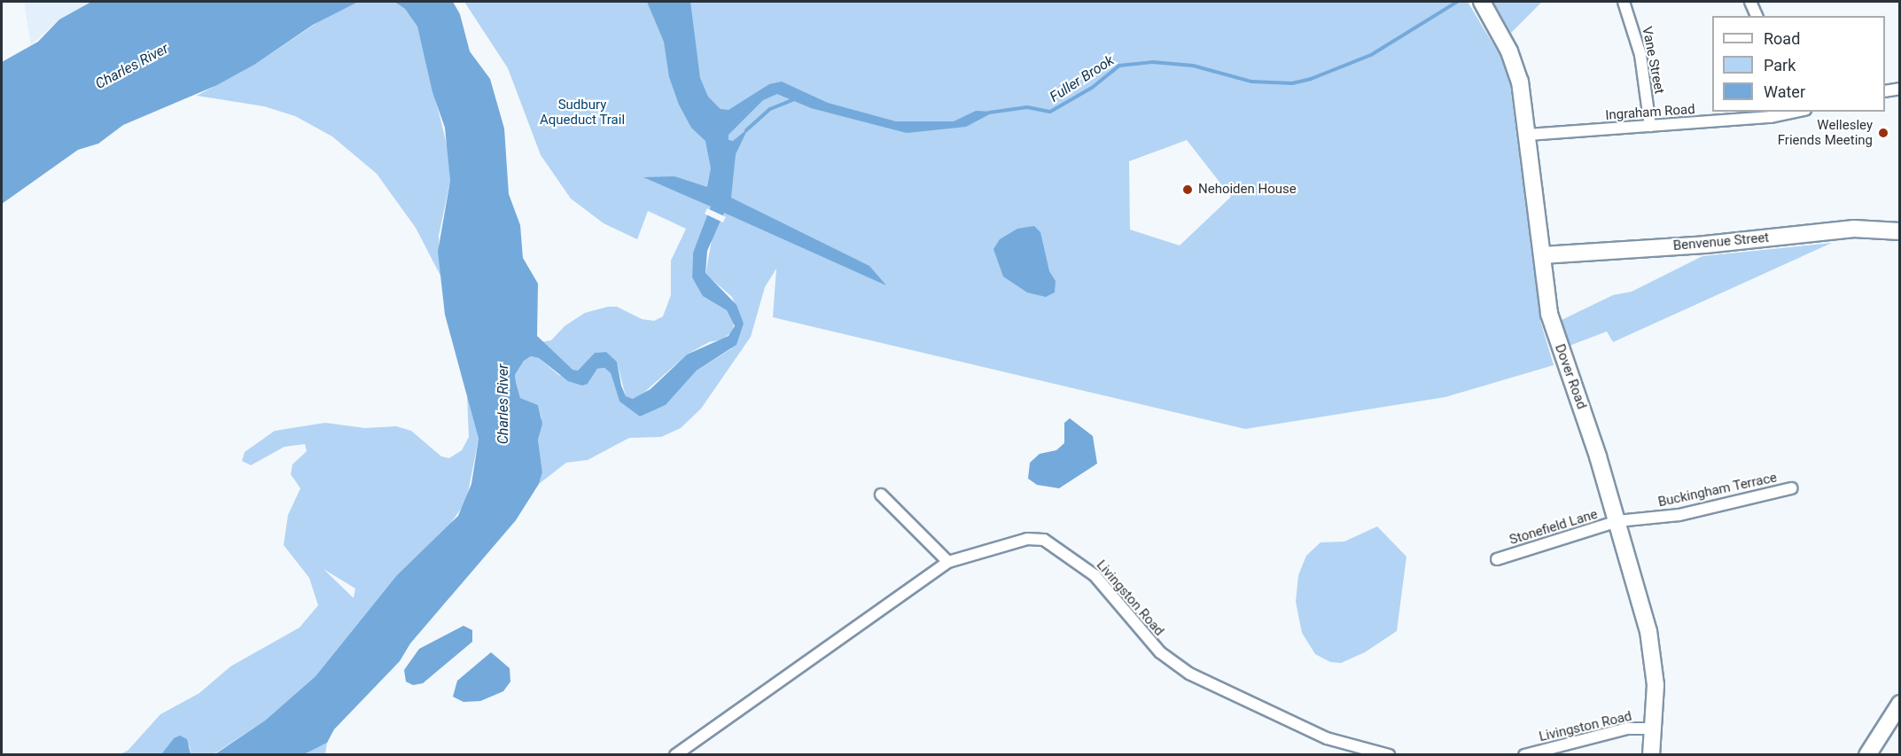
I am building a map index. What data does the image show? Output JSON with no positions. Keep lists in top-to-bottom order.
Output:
{
  "streets": {
    "street": [
      "Vane Street",
      "Ingraham Road",
      "Benvenue Street",
      "Dover Road",
      "Buckingham Terrace",
      "Stonefield Lane",
      "Livingston Road"
    ]
  },
  "crossings": [
    ["Vane Street", "Ingraham Road"],
    ["Ingraham Road", "Dover Road"],
    ["Benvenue Street", "Dover Road"],
    ["Dover Road", "Buckingham Terrace"],
    ["Dover Road", "Stonefield Lane"],
    ["Dover Road", "Livingston Road"],
    ["Buckingham Terrace", "Stonefield Lane"]
  ],
  "water": ["Charles River", "Fuller Brook"],
  "parks": ["Sudbury Aqueduct Trail"],
  "places": ["Wellesley Friends Meeting", "Nehoiden House"],
  "legend": ["Road", "Park", "Water"]
}
